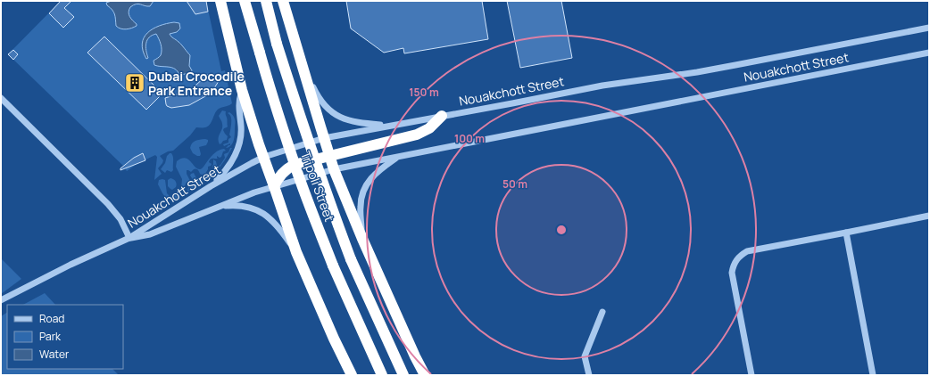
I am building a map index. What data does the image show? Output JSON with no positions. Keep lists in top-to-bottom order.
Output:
{
  "streets": {
    "highway": ["Tripoli Street"],
    "street": ["Nouakchott Street"]
  },
  "places": {
    "building": ["Dubai Crocodile Park Entrance"]
  },
  "legend": ["Road", "Park", "Water"],
  "rings": ["150 m", "100 m", "50 m"]
}
